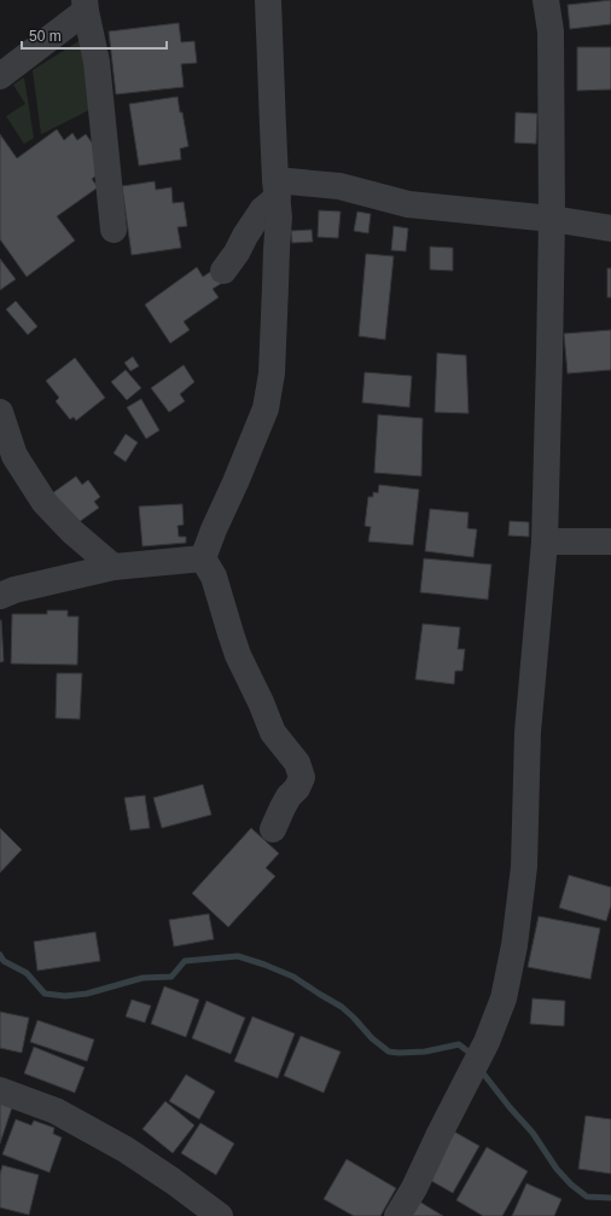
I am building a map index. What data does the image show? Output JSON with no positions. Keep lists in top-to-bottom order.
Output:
{
  "scale_bar": "50 m"
}
